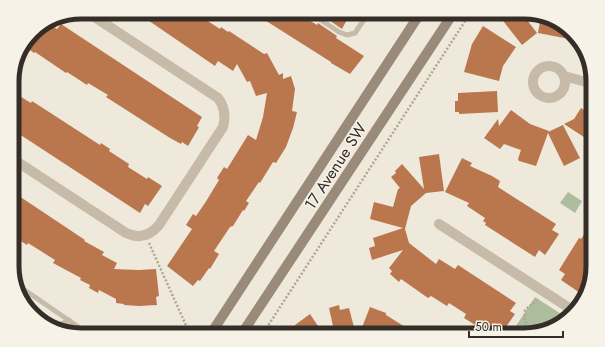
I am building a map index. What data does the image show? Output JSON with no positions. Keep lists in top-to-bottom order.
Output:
{
  "streets": {
    "main road": ["17 Avenue SW"]
  },
  "scale_bar": "50 m"
}
